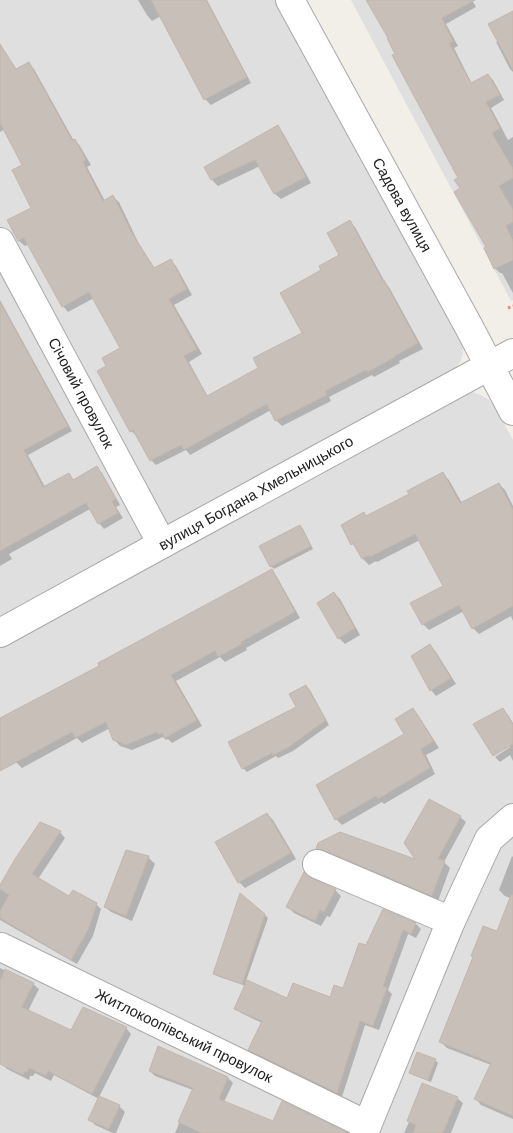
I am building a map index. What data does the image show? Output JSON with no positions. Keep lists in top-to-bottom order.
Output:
{
  "streets": {
    "street": [
      "Садова вулиця",
      "Січовий провулок",
      "вулиця Богдана Хмельницького",
      "Житлокоопівський провулок"
    ]
  },
  "crossings": [
    ["Садова вулиця", "вулиця Богдана Хмельницького"],
    ["Січовий провулок", "вулиця Богдана Хмельницького"]
  ]
}
